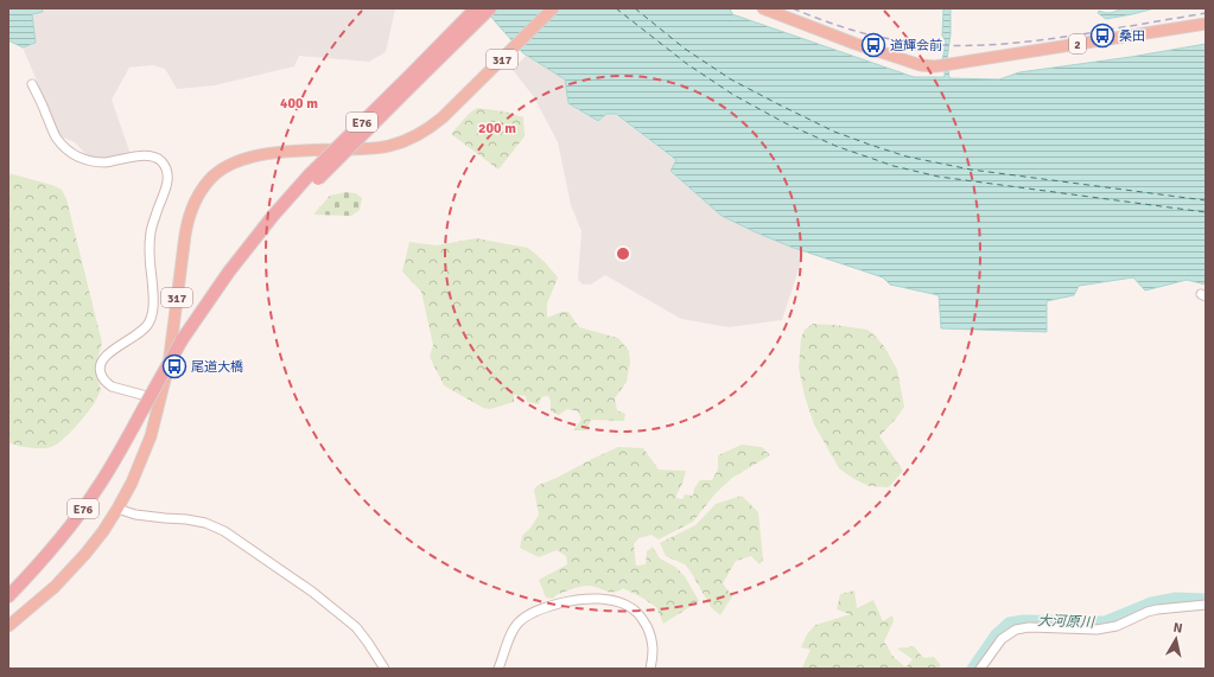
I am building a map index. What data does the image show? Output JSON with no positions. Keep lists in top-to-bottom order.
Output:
{
  "streets": {
    "highway": ["2", "317", "E76"]
  },
  "water": ["大河原川"],
  "places": {
    "bus stop": ["桑田", "道輝会前", "尾道大橋"]
  },
  "north": "top",
  "rings": ["400 m", "200 m"]
}
